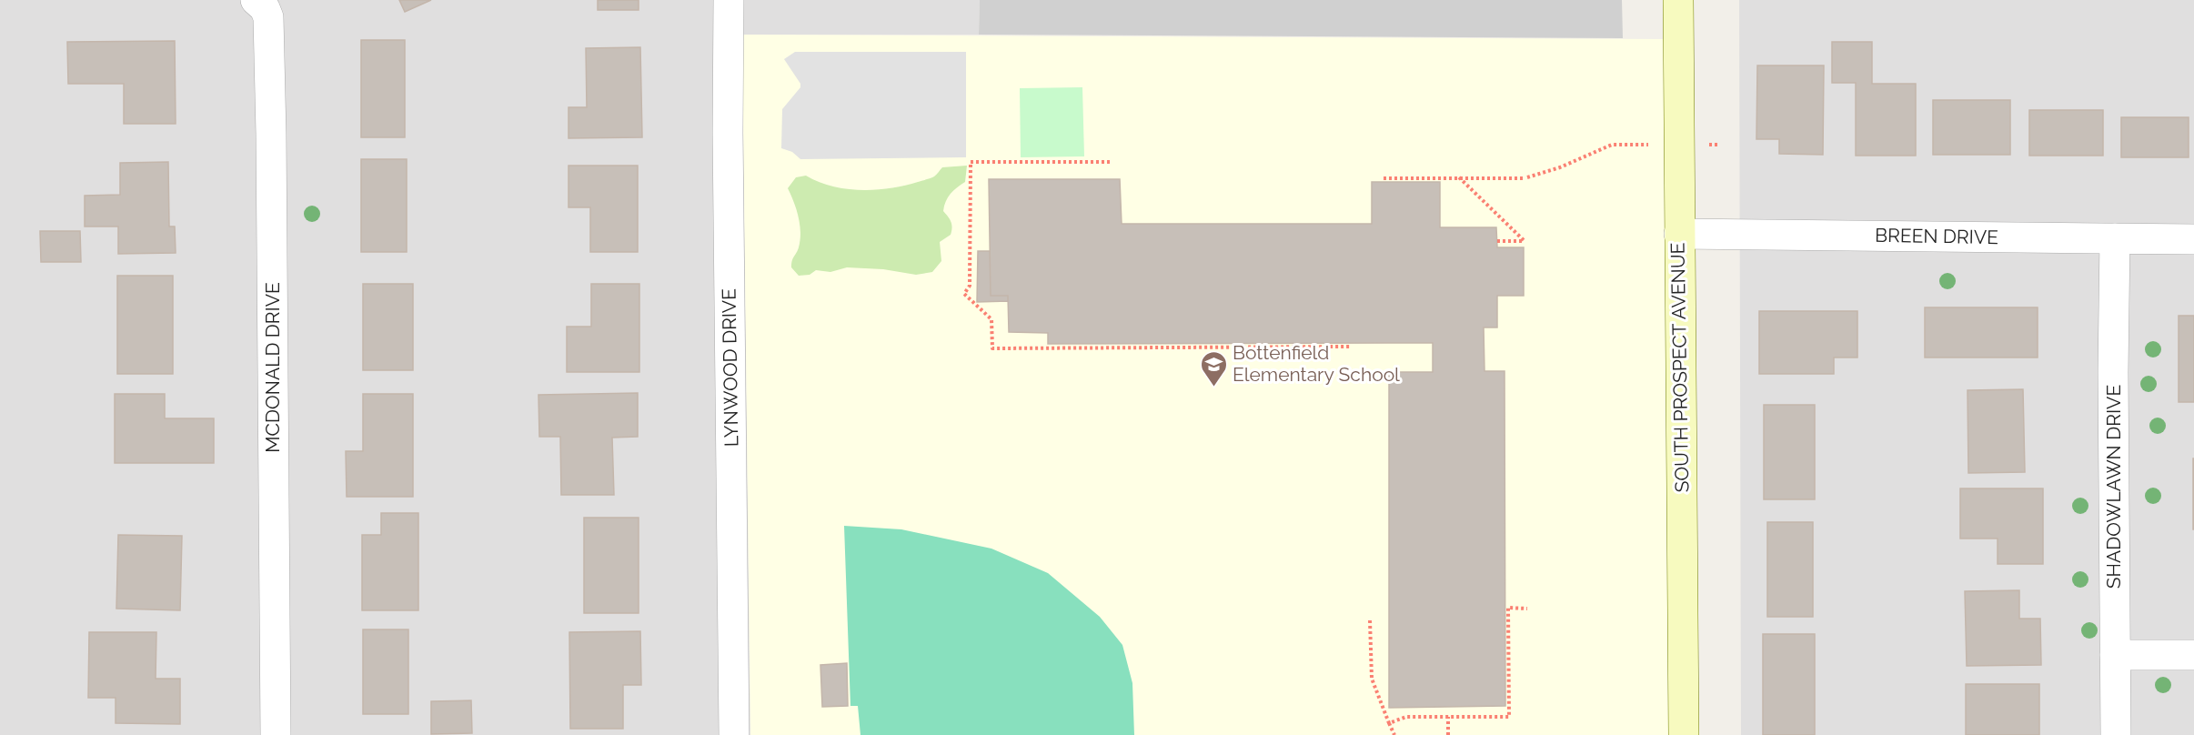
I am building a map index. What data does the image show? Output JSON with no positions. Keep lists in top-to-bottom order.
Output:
{
  "streets": {
    "main road": ["SOUTH PROSPECT AVENUE"],
    "street": [
      "BREEN DRIVE",
      "MCDONALD DRIVE",
      "LYNWOOD DRIVE",
      "SHADOWLAWN DRIVE"
    ]
  },
  "crossings": [
    ["BREEN DRIVE", "SOUTH PROSPECT AVENUE"],
    ["BREEN DRIVE", "SHADOWLAWN DRIVE"]
  ],
  "places": {
    "school or university": ["Bottenfield Elementary School"]
  }
}
